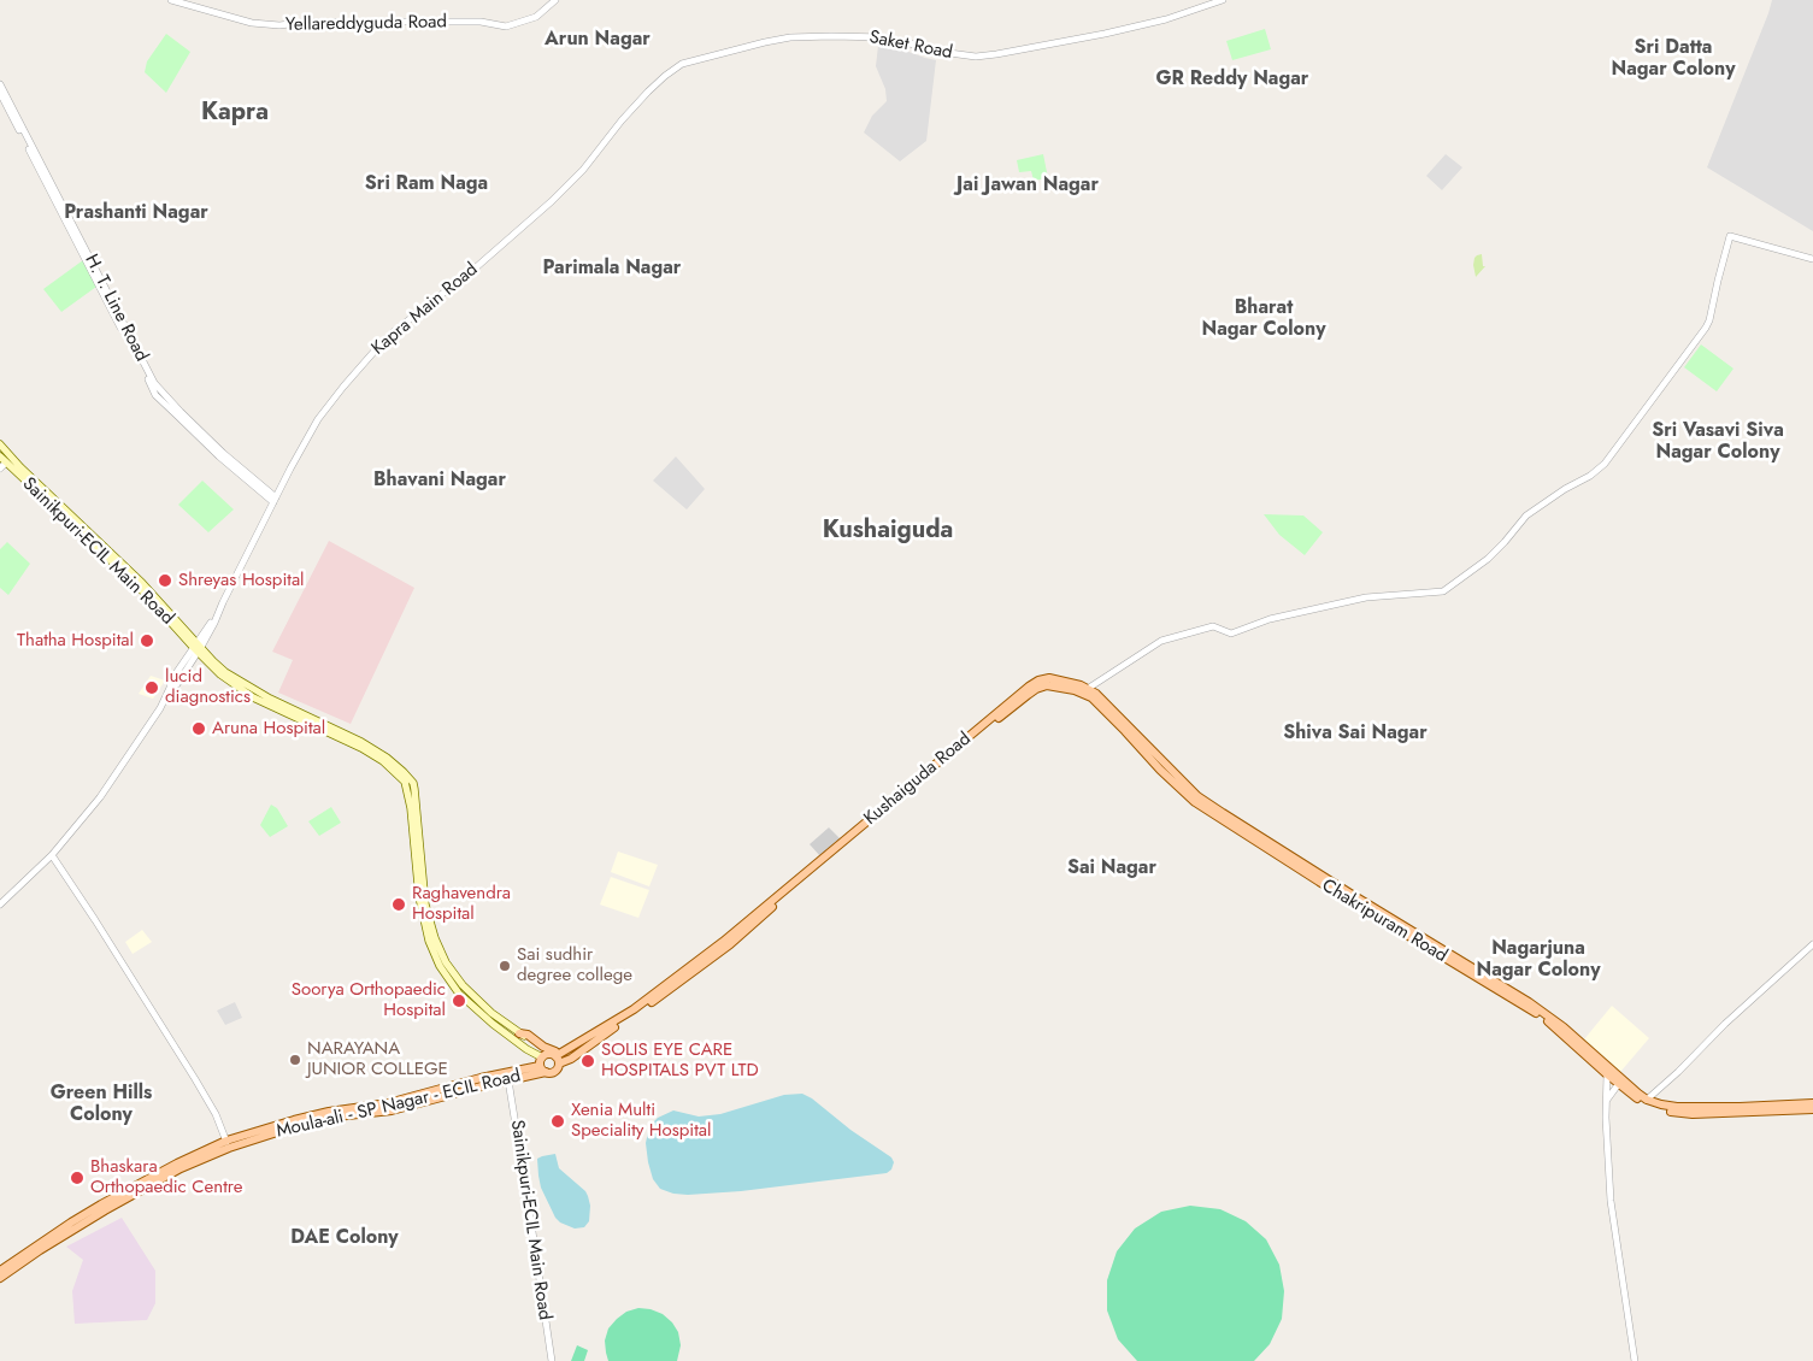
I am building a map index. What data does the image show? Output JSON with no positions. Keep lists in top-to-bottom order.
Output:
{
  "streets": {
    "main road": [
      "Sainikpuri-ECIL Main Road",
      "Kushaiguda Road",
      "Chakripuram Road",
      "Moula-ali - SP Nagar - ECIL Road"
    ],
    "street": [
      "Yellareddyguda Road",
      "Saket Road",
      "H. T. Line Road",
      "Kapra Main Road"
    ]
  },
  "crossings": [
    ["Saket Road", "Kapra Main Road"],
    ["H. T. Line Road", "Kapra Main Road"],
    ["Kapra Main Road", "Sainikpuri-ECIL Main Road"],
    ["Sainikpuri-ECIL Main Road", "Kushaiguda Road"],
    ["Sainikpuri-ECIL Main Road", "Moula-ali - SP Nagar - ECIL Road"],
    ["Kushaiguda Road", "Chakripuram Road"],
    ["Kushaiguda Road", "Moula-ali - SP Nagar - ECIL Road"]
  ],
  "districts": [
    "Arun Nagar",
    "Sri Datta Nagar Colony",
    "GR Reddy Nagar",
    "Kapra",
    "Sri Ram Naga",
    "Jai Jawan Nagar",
    "Prashanti Nagar",
    "Parimala Nagar",
    "Bharat Nagar Colony",
    "Sri Vasavi Siva Nagar Colony",
    "Bhavani Nagar",
    "Kushaiguda",
    "Shiva Sai Nagar",
    "Sai Nagar",
    "Nagarjuna Nagar Colony",
    "Green Hills Colony",
    "DAE Colony"
  ],
  "places": [
    "Shreyas Hospital",
    "Thatha Hospital",
    "lucid diagnostics",
    "Aruna Hospital",
    "Raghavendra Hospital",
    "Sai sudhir degree college",
    "Soorya Orthopaedic Hospital",
    "NARAYANA JUNIOR COLLEGE",
    "SOLIS EYE CARE HOSPITALS PVT LTD",
    "Xenia Multi Speciality Hospital",
    "Bhaskara Orthopaedic Centre"
  ]
}
